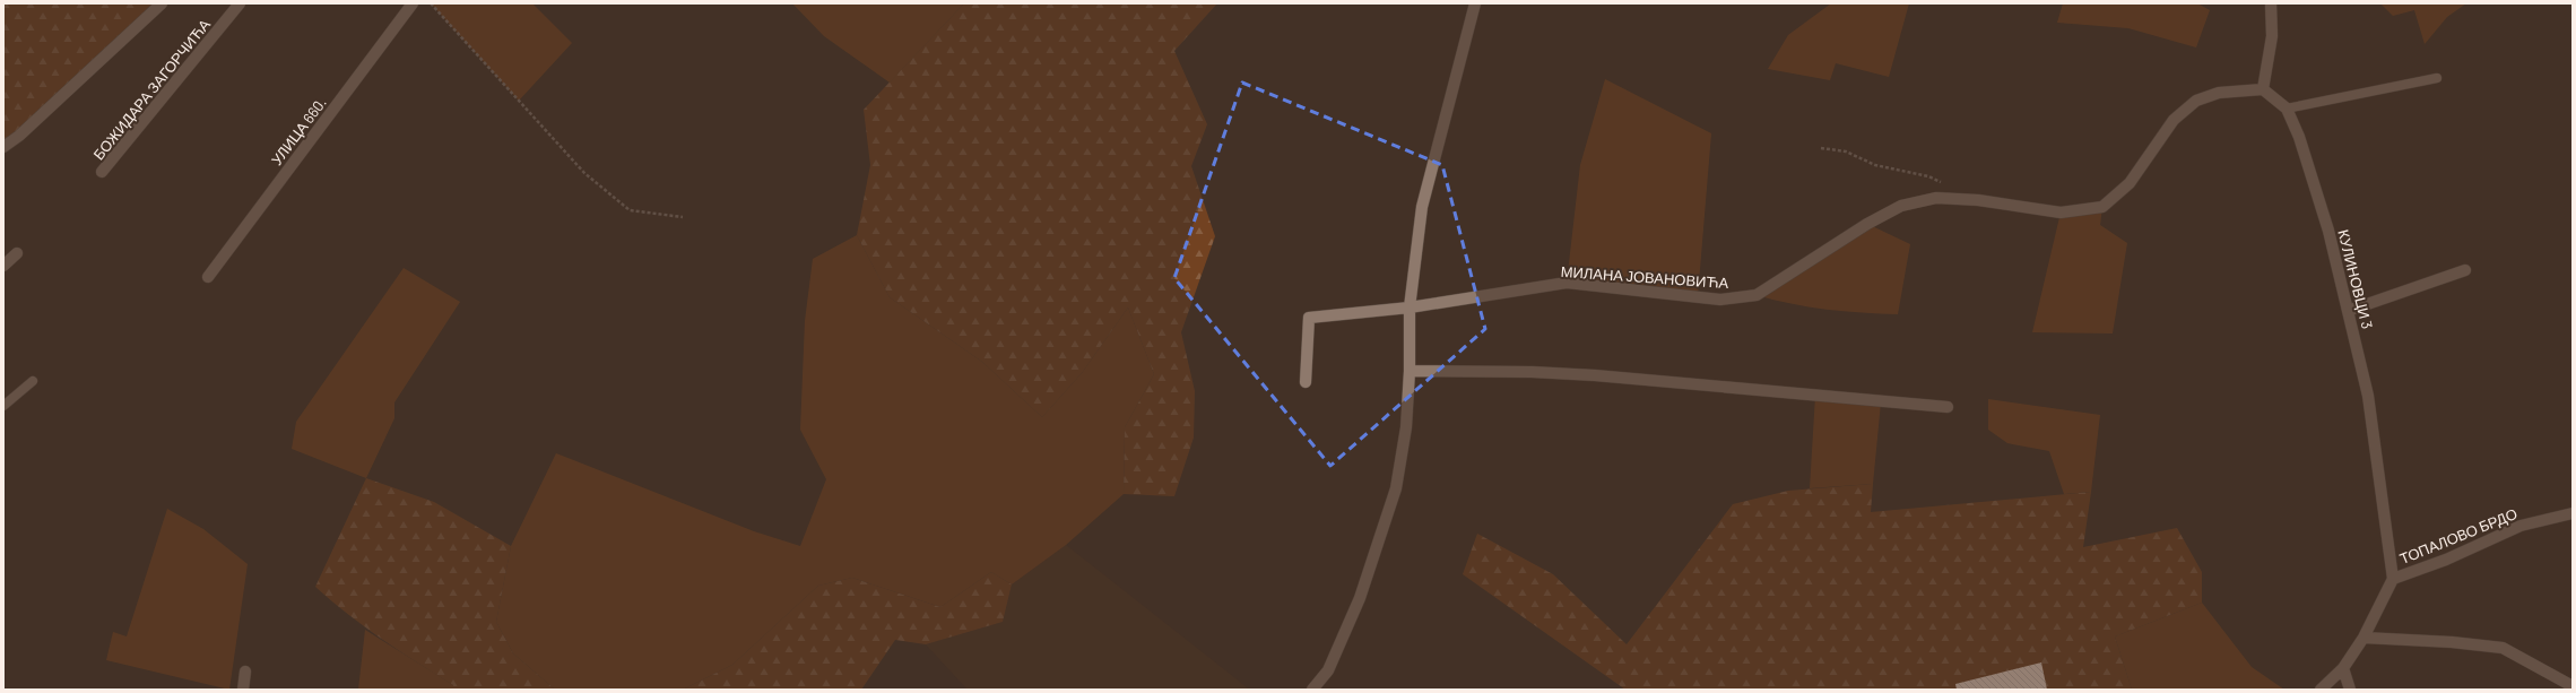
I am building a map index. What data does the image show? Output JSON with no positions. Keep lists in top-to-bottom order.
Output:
{
  "streets": {
    "street": [
      "БОЖИДАРА ЗАГОРЧИЋА",
      "УЛИЦА 660.",
      "МИЛАНА ЈОВАНОВИЋА",
      "КУЛИНОВЦИ 3",
      "ТОПАЛОВО БРДО"
    ]
  },
  "crossings": [
    ["МИЛАНА ЈОВАНОВИЋА", "КУЛИНОВЦИ 3"],
    ["КУЛИНОВЦИ 3", "ТОПАЛОВО БРДО"]
  ]
}
